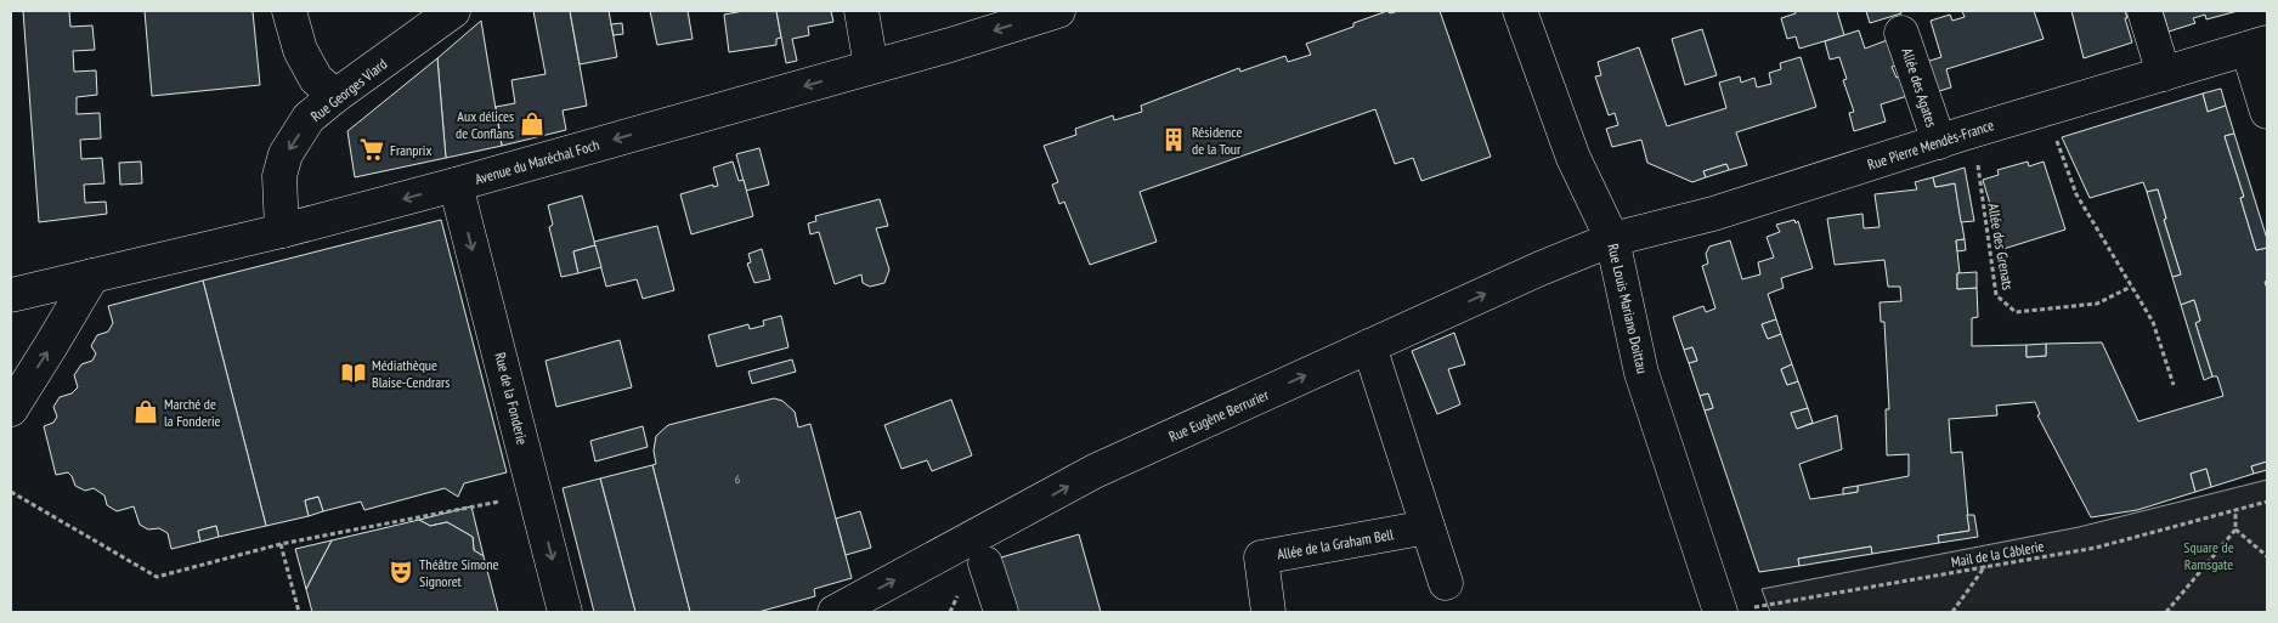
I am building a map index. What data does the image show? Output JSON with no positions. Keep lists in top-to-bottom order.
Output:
{
  "streets": {
    "street": [
      "Allée des Agates",
      "Rue Georges Viard",
      "Rue Pierre Mendès-France",
      "Avenue du Maréchal Foch",
      "Rue Louis Mariano Doittau",
      "Rue de la Fonderie",
      "Rue Eugène Berrurier",
      "Allée de la Graham Bell"
    ],
    "path": ["Allée des Grenats", "Mail de la Câblerie"]
  },
  "crossings": [
    ["Allée des Agates", "Rue Pierre Mendès-France"],
    ["Rue Georges Viard", "Avenue du Maréchal Foch"],
    ["Rue Pierre Mendès-France", "Allée des Grenats"],
    ["Rue Pierre Mendès-France", "Rue Louis Mariano Doittau"],
    ["Rue Pierre Mendès-France", "Rue Eugène Berrurier"],
    ["Avenue du Maréchal Foch", "Rue de la Fonderie"],
    ["Rue Louis Mariano Doittau", "Rue Eugène Berrurier"],
    ["Rue Louis Mariano Doittau", "Mail de la Câblerie"]
  ],
  "one_way": [
    "Rue Georges Viard",
    "Avenue du Maréchal Foch",
    "Rue de la Fonderie",
    "Rue Eugène Berrurier"
  ],
  "parks": ["Square de Ramsgate"],
  "places": {
    "shop": ["Aux délices de Conflans", "Marché de la Fonderie"],
    "building": ["Résidence de la Tour"],
    "supermarket": ["Franprix"],
    "library": ["Médiathèque Blaise-Cendrars"],
    "theatre": ["Théâtre Simone Signoret"]
  },
  "house_numbers": ["6"]
}
